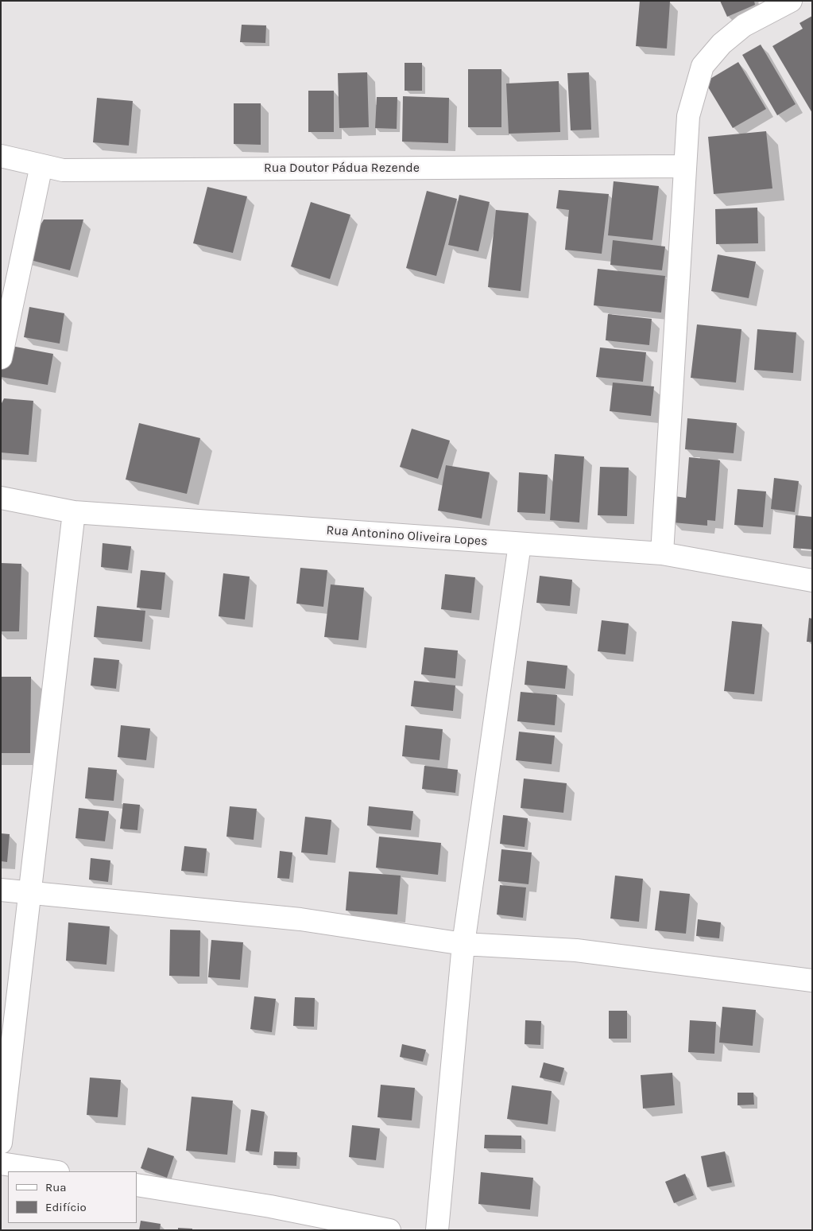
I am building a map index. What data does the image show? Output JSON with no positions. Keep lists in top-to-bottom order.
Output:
{
  "streets": {
    "street": ["Rua Doutor Pádua Rezende", "Rua Antonino Oliveira Lopes"]
  },
  "legend": ["Rua", "Edifício"]
}
